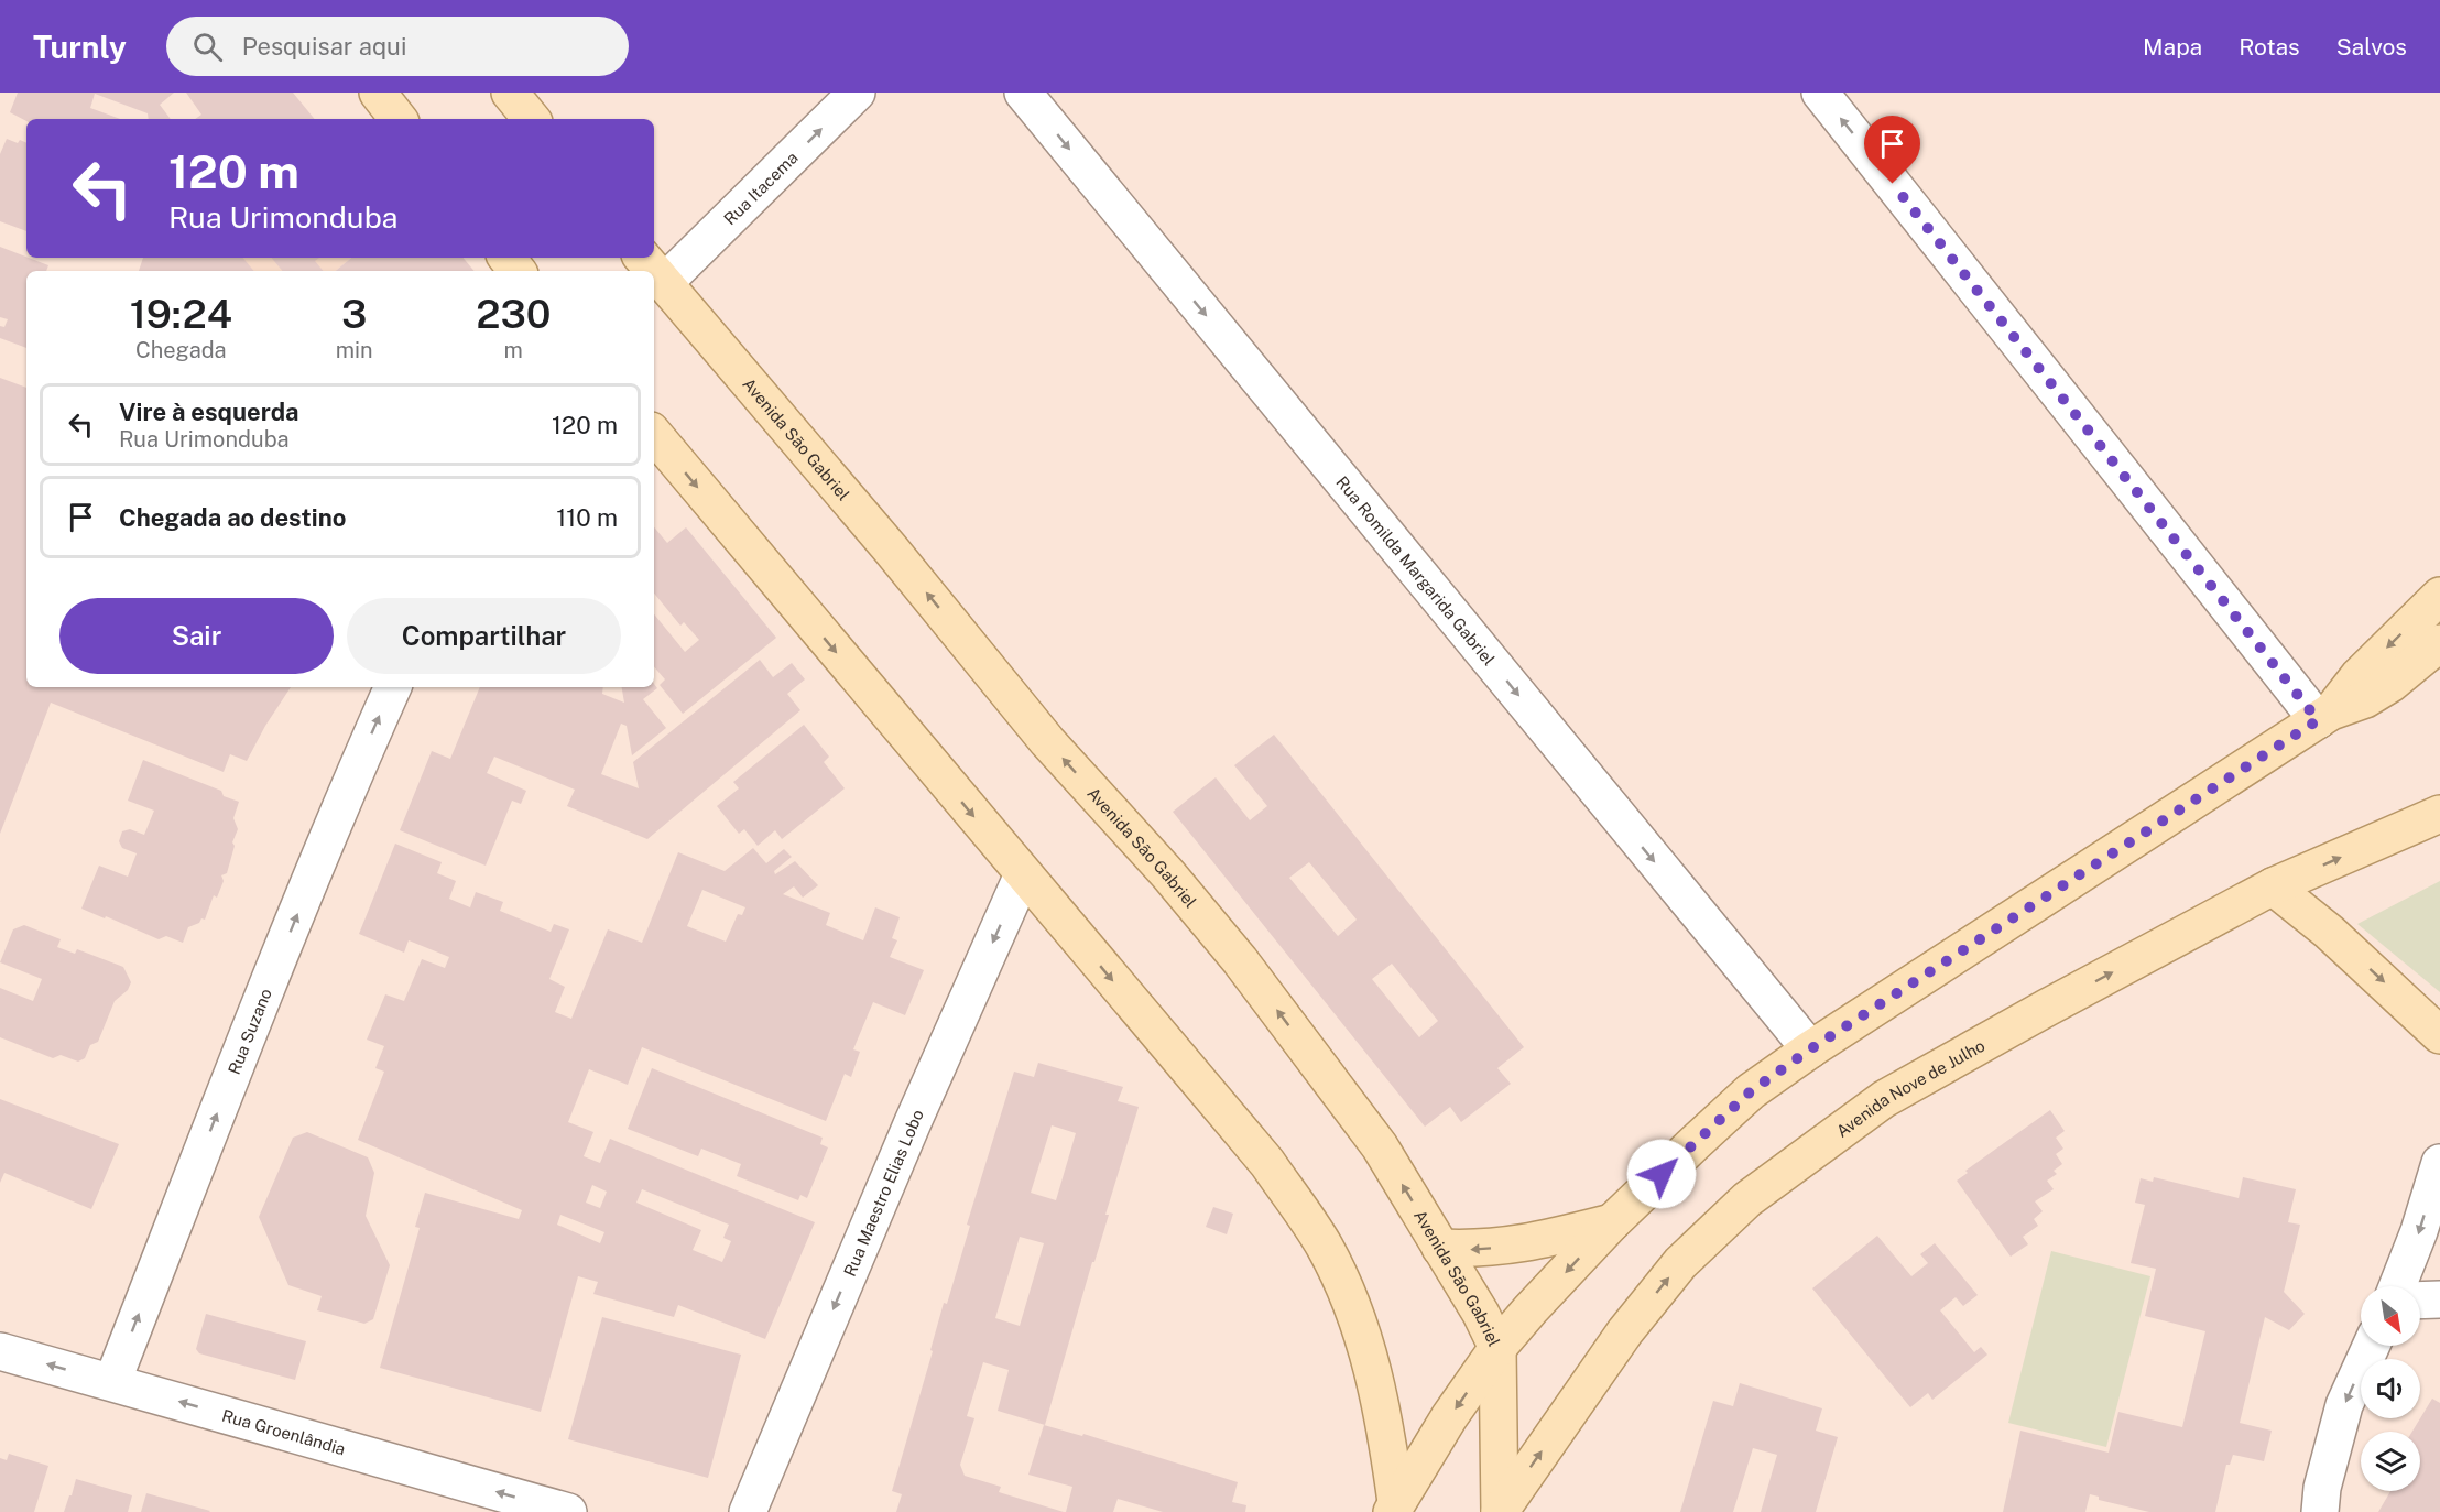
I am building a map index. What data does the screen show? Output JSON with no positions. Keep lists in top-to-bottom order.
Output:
{
  "streets": {
    "main road": ["Avenida São Gabriel", "Avenida Nove de Julho"],
    "street": [
      "Rua Itacema",
      "Rua Romilda Margarida Gabriel",
      "Rua Suzano",
      "Rua Maestro Elias Lobo",
      "Rua Groenlândia"
    ]
  },
  "crossings": [
    ["Rua Itacema", "Avenida São Gabriel"],
    ["Avenida São Gabriel", "Avenida Nove de Julho"],
    ["Rua Suzano", "Rua Groenlândia"]
  ],
  "one_way": [
    "Rua Itacema",
    "Rua Romilda Margarida Gabriel",
    "Rua Suzano",
    "Rua Maestro Elias Lobo",
    "Rua Groenlândia"
  ],
  "north": "bottom right",
  "page": {
    "header": "Turnly",
    "search": "Pesquisar aqui",
    "nav": ["Mapa", "Rotas", "Salvos"],
    "turn": ["120 m", "Rua Urimonduba"],
    "eta": [
      "19:24",
      "Chegada",
      "3",
      "min",
      "230",
      "m"
    ],
    "list": [
      {
        "name": "Vire à esquerda",
        "note": "Rua Urimonduba",
        "value": "120 m"
      },
      {
        "name": "Chegada ao destino",
        "value": "110 m"
      }
    ],
    "buttons": ["Sair", "Compartilhar"]
  }
}
